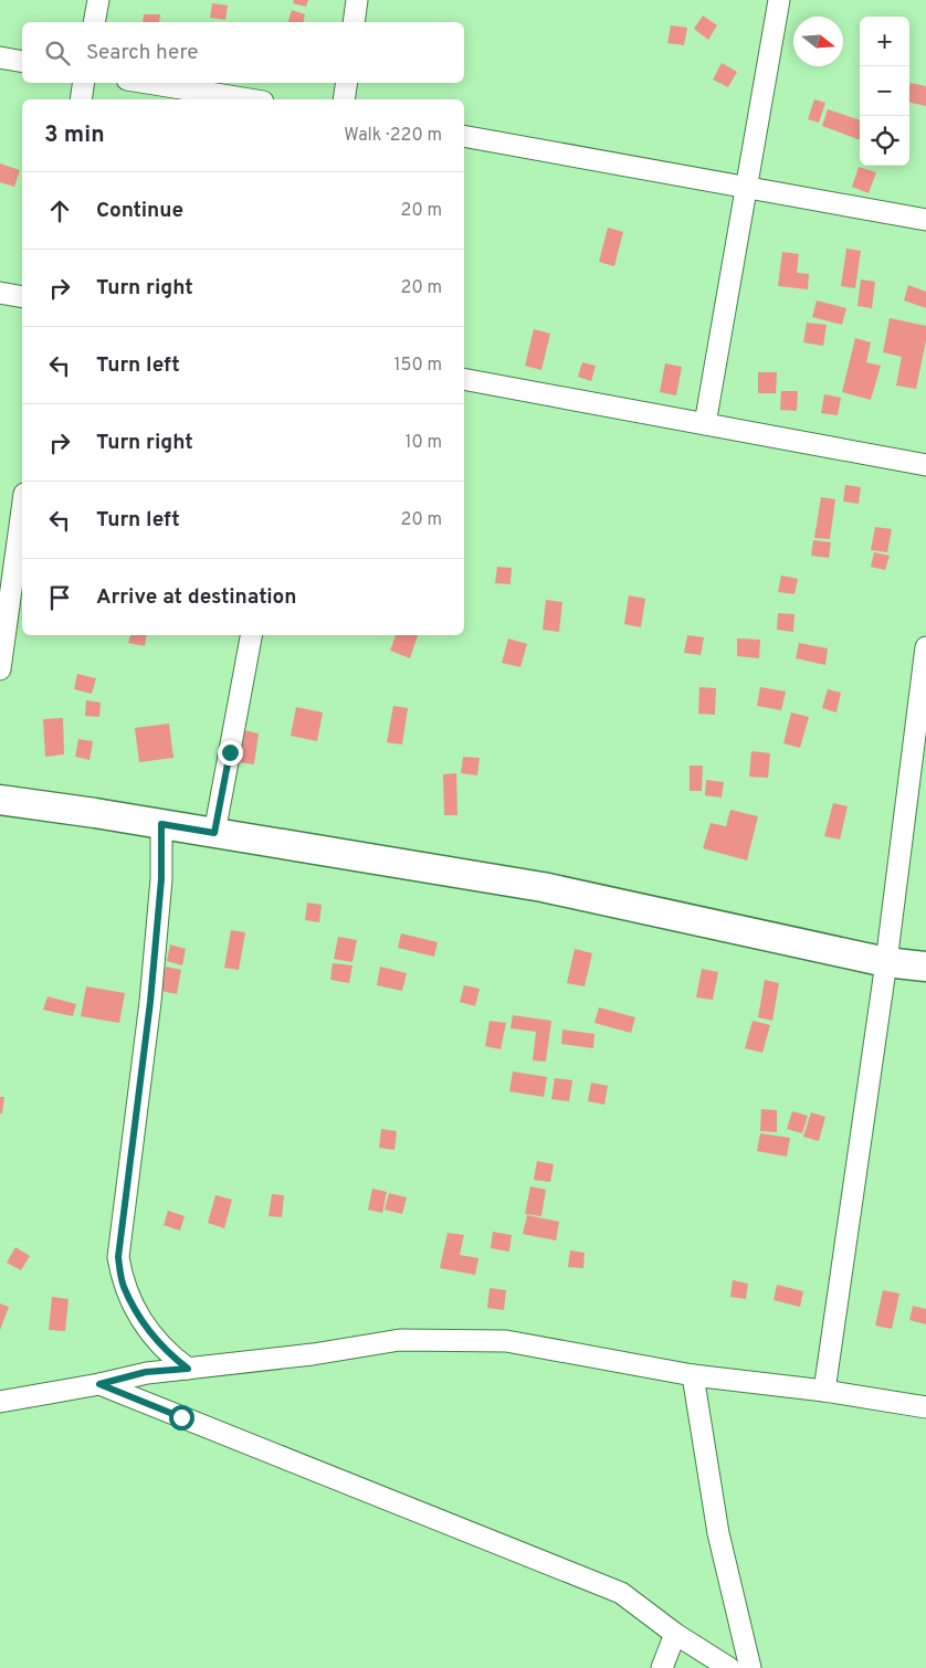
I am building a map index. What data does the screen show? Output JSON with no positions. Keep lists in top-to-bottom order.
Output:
{
  "north": "right",
  "page": {
    "map_buttons": ["+", "−"],
    "search": "Search here",
    "heading": ["3 min", "Walk · 220 m"],
    "list": [
      ["Continue", "20 m"],
      ["Turn right", "20 m"],
      ["Turn left", "150 m"],
      ["Turn right", "10 m"],
      ["Turn left", "20 m"],
      "Arrive at destination"
    ]
  }
}
